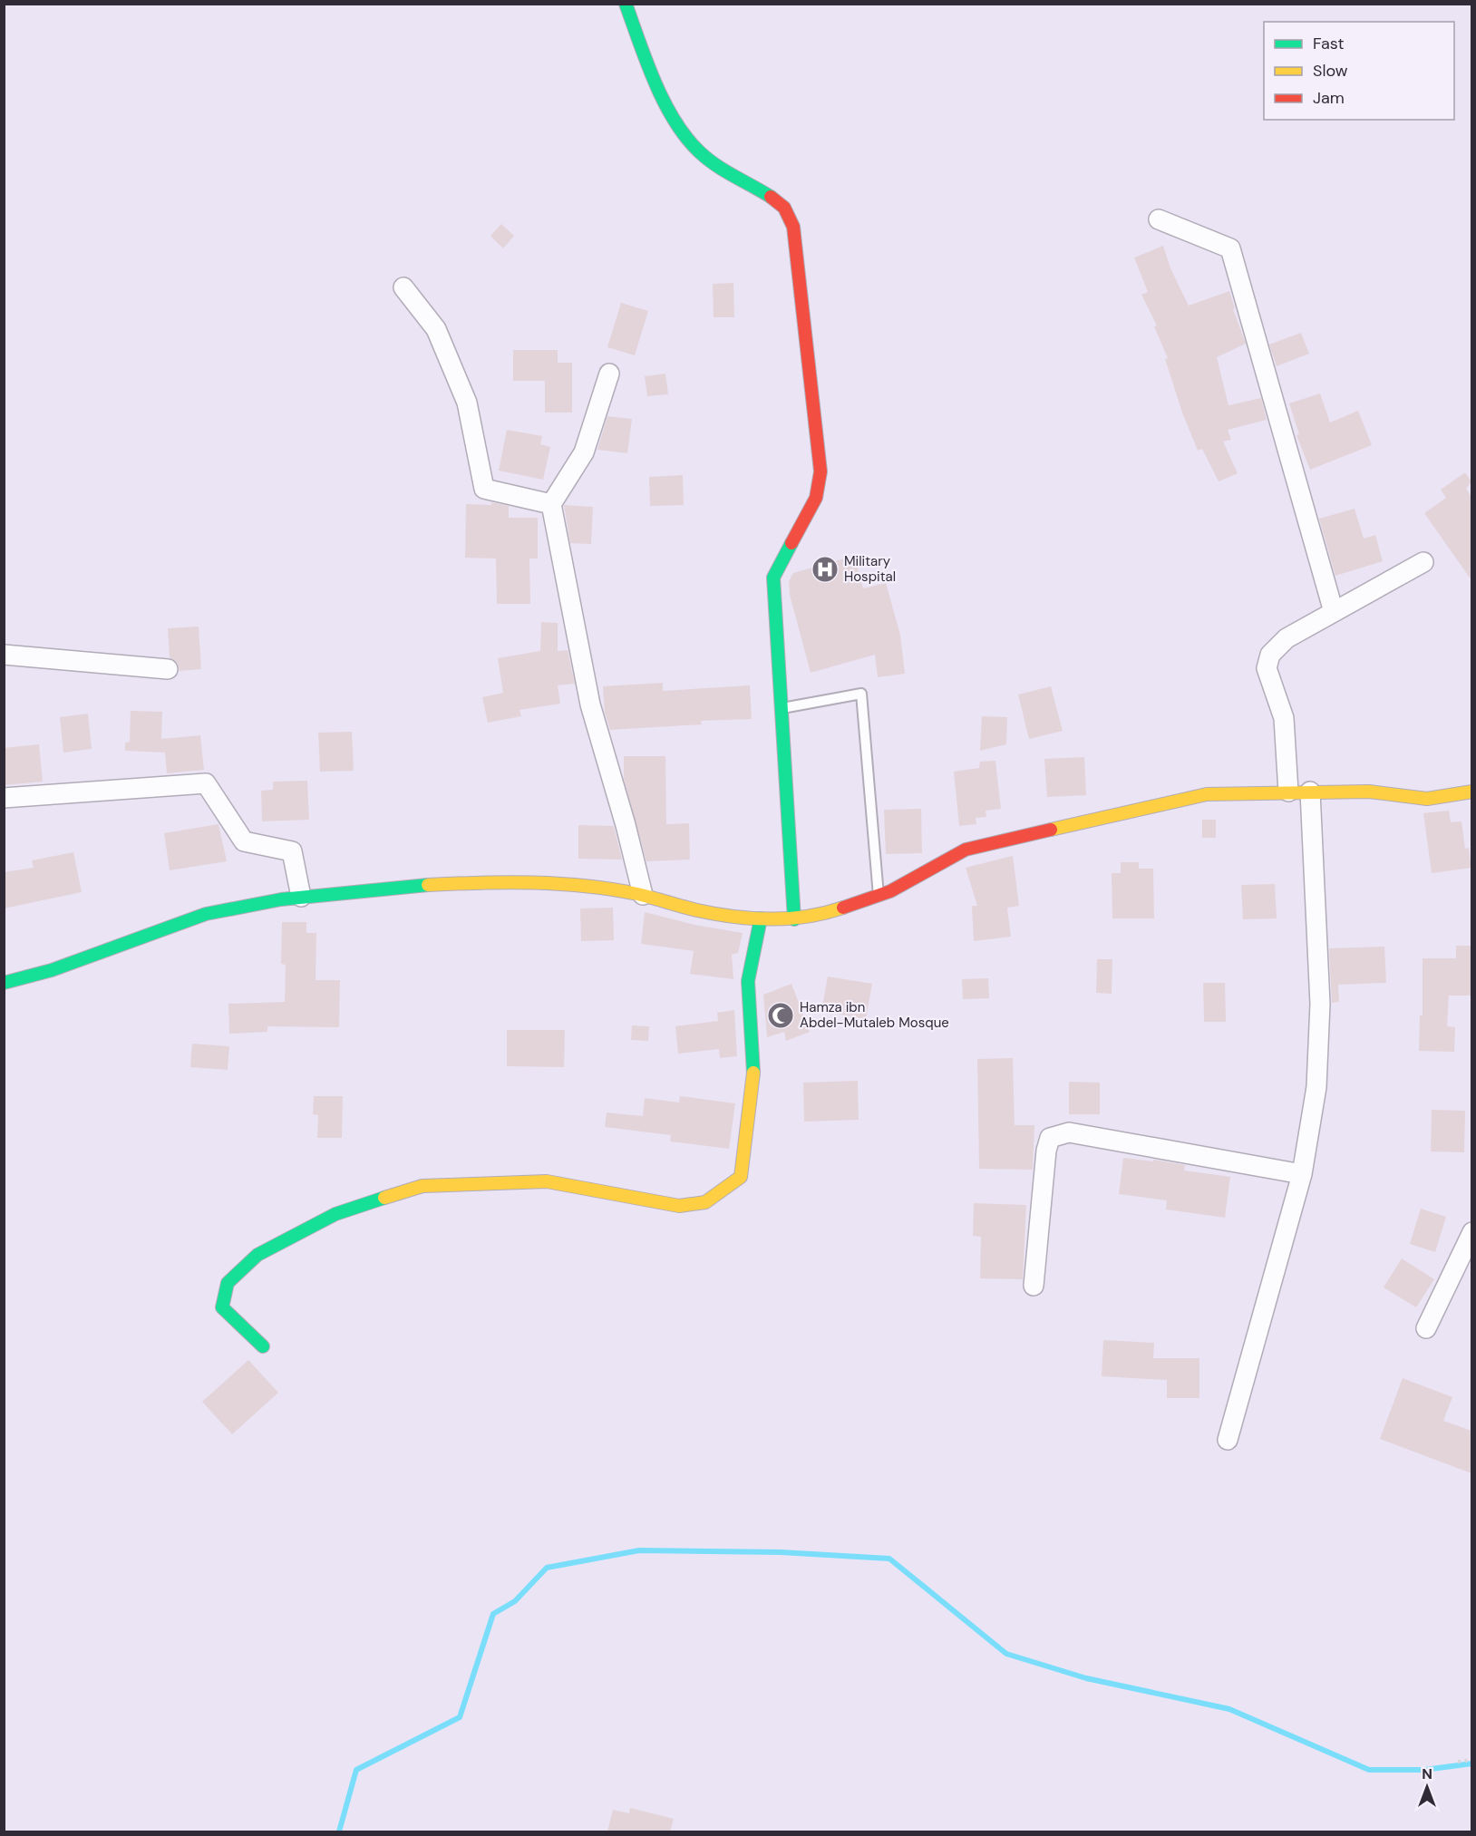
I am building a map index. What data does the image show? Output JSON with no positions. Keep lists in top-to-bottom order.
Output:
{
  "places": {
    "hospital": ["Military Hospital"],
    "mosque": ["Hamza ibn Abdel-Mutaleb Mosque"]
  },
  "legend": ["Fast", "Slow", "Jam"],
  "north": "top"
}
